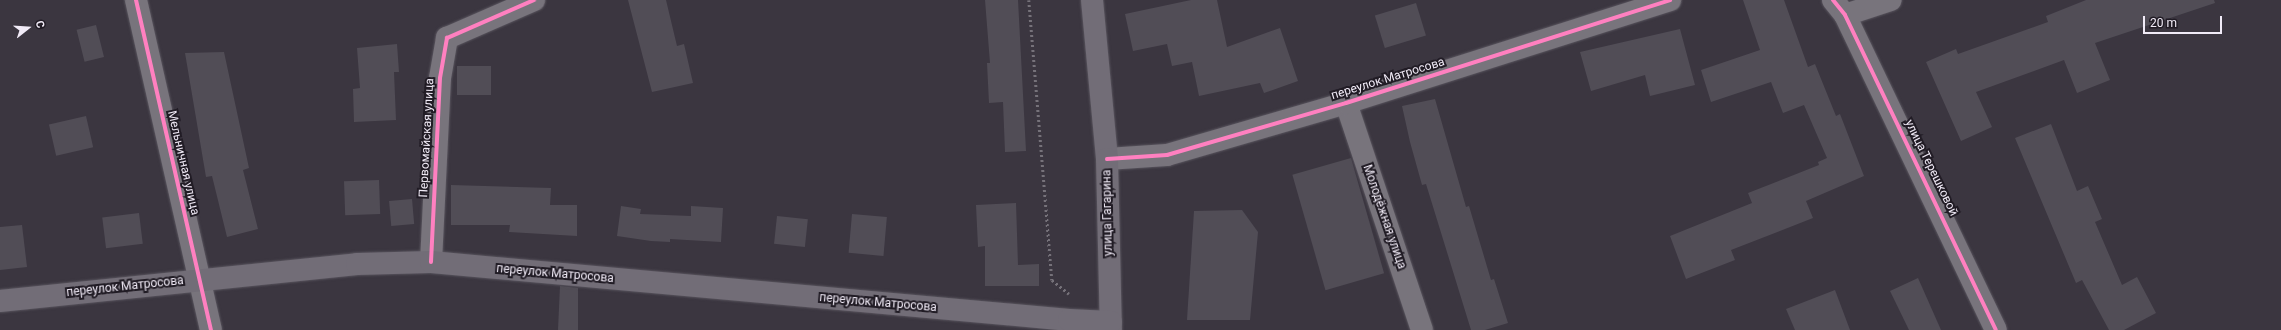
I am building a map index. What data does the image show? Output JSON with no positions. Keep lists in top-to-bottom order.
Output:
{
  "streets": {
    "main road": ["переулок Матросова", "улица Гагарина"],
    "street": [
      "Первомайская улица",
      "Мельничная улица",
      "улица Терешковой",
      "Молодёжная улица"
    ]
  },
  "crossings": [
    ["переулок Матросова", "Первомайская улица"],
    ["переулок Матросова", "Мельничная улица"],
    ["переулок Матросова", "улица Гагарина"],
    ["переулок Матросова", "Молодёжная улица"]
  ],
  "scale_bar": "20 m",
  "north": "right"
}
